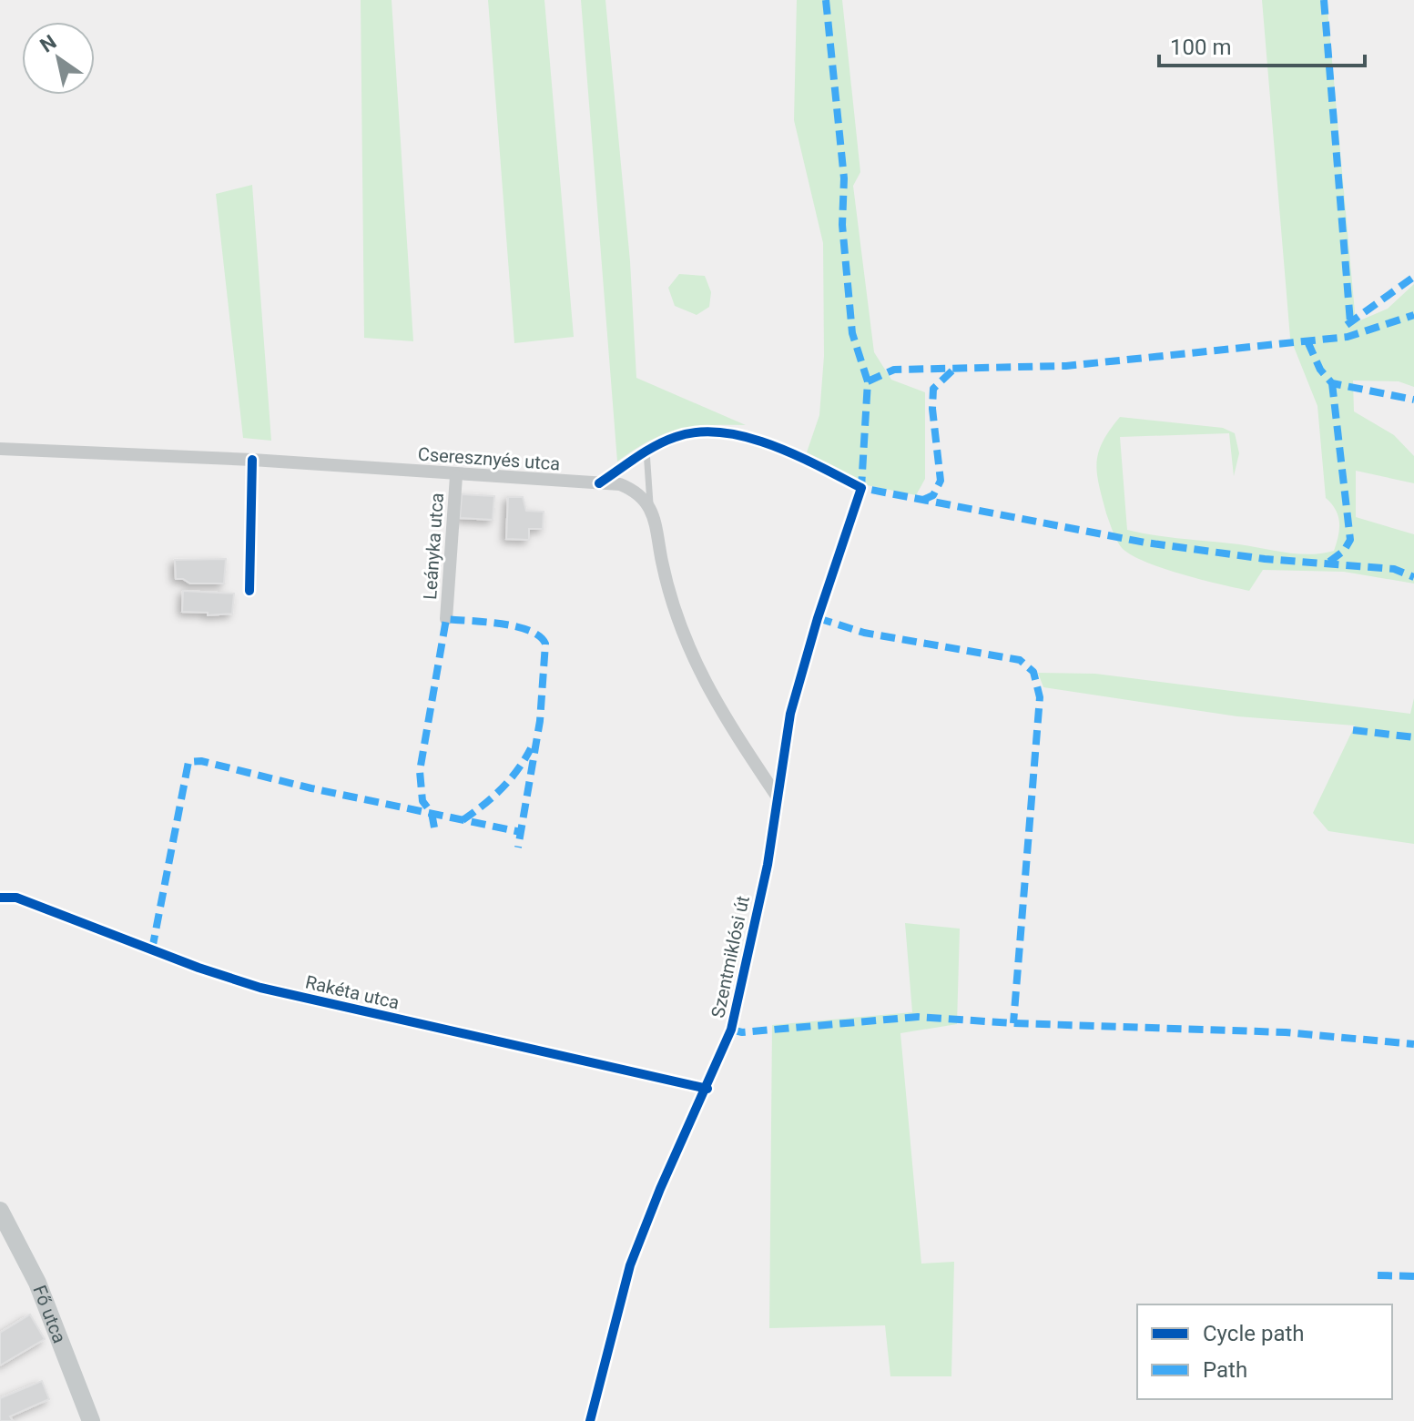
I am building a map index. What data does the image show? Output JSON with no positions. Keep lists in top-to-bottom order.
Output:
{
  "streets": {
    "main road": ["Fő utca"],
    "street": [
      "Cseresznyés utca",
      "Leányka utca",
      "Szentmiklósi út",
      "Rakéta utca"
    ]
  },
  "crossings": [
    ["Cseresznyés utca", "Leányka utca"],
    ["Szentmiklósi út", "Rakéta utca"]
  ],
  "legend": ["Cycle path", "Path"],
  "scale_bar": "100 m",
  "north": "top left"
}
